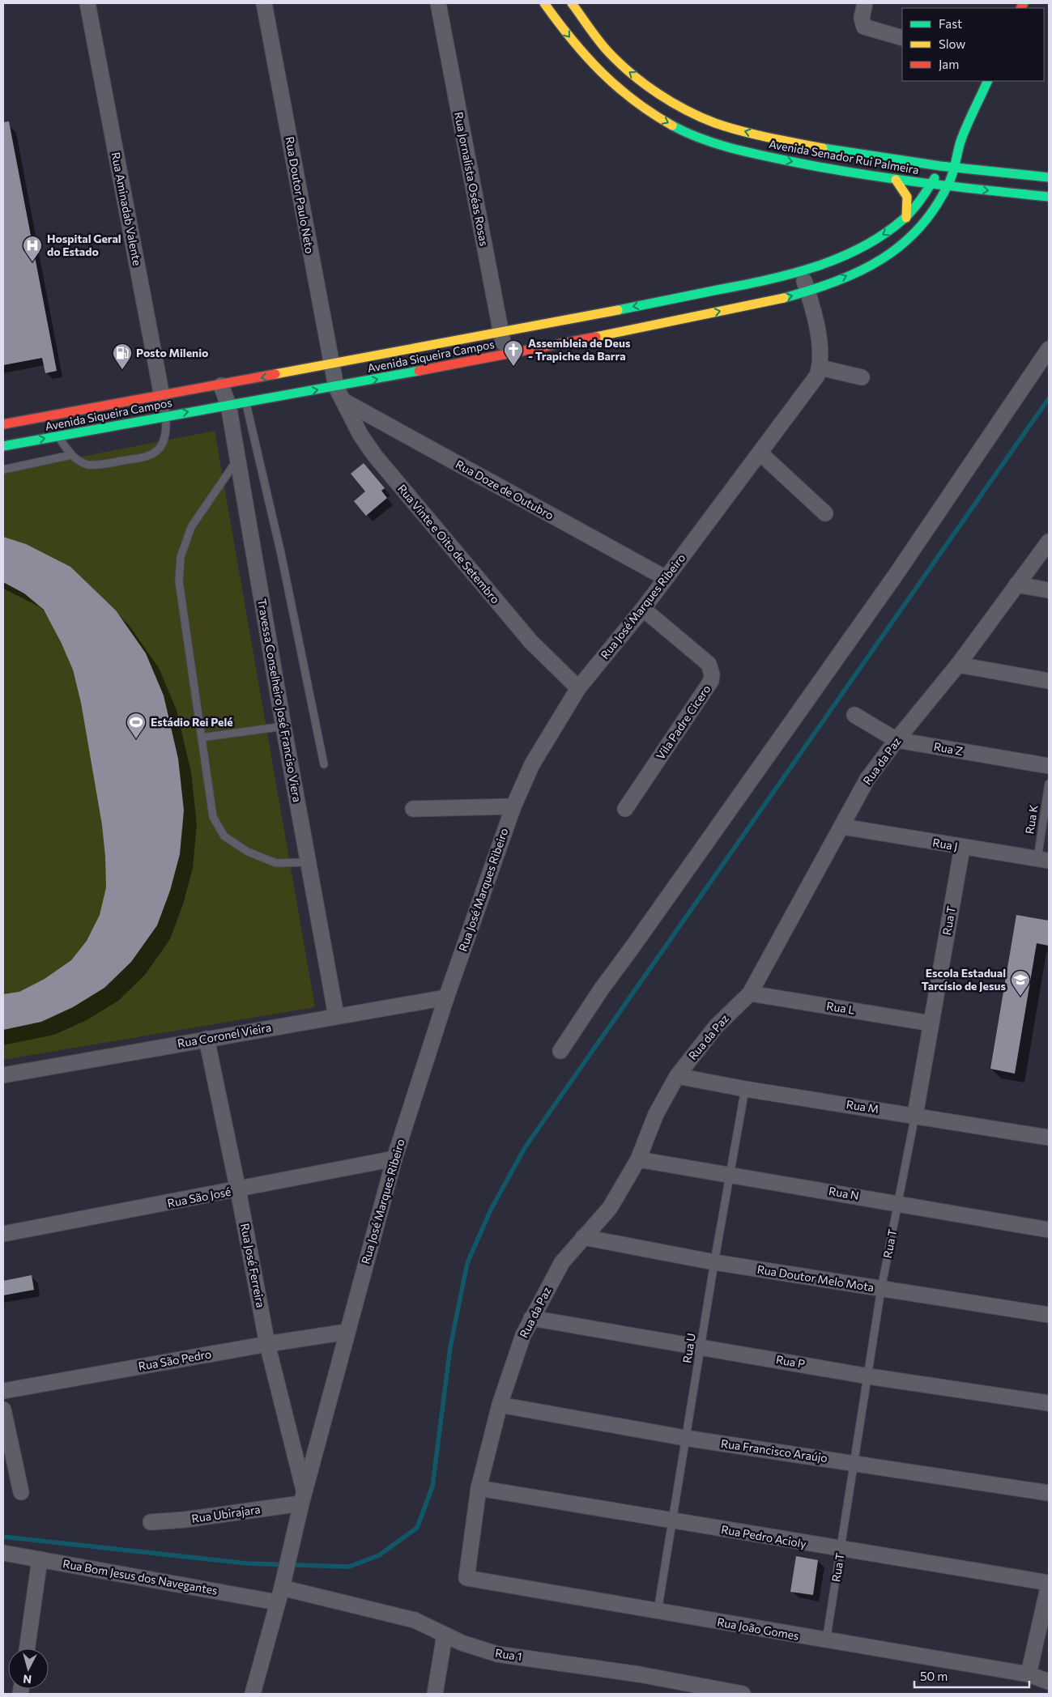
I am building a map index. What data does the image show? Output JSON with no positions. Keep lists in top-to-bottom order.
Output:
{
  "streets": {
    "main road": ["Avenida Senador Rui Palmeira", "Avenida Siqueira Campos"],
    "street": [
      "Rua Jornalista Oséas Rosas",
      "Rua Doutor Paulo Neto",
      "Rua Aminadab Valente",
      "Rua Doze de Outubro",
      "Rua Vinte e Oito de Setembro",
      "Rua José Marques Ribeiro",
      "Travessa Conselheiro José Franciso Viera",
      "Vila Padre Cicero",
      "Rua Z",
      "Rua da Paz",
      "Rua J",
      "Rua T",
      "Rua L",
      "Rua Coronel Vieira",
      "Rua M",
      "Rua N",
      "Rua São José",
      "Rua José Ferreira",
      "Rua Doutor Melo Mota",
      "Rua São Pedro",
      "Rua P",
      "Rua Francisco Araújo",
      "Rua Ubirajara",
      "Rua Pedro Acioly",
      "Rua Bom Jesus dos Navegantes",
      "Rua João Gomes",
      "Rua 1"
    ],
    "lane": ["Rua K", "Rua U"]
  },
  "crossings": [
    ["Avenida Senador Rui Palmeira", "Avenida Siqueira Campos"],
    ["Rua Jornalista Oséas Rosas", "Avenida Siqueira Campos"],
    ["Rua Doutor Paulo Neto", "Avenida Siqueira Campos"],
    ["Rua Doutor Paulo Neto", "Rua Vinte e Oito de Setembro"],
    ["Rua Aminadab Valente", "Avenida Siqueira Campos"],
    ["Avenida Siqueira Campos", "Rua Vinte e Oito de Setembro"],
    ["Avenida Siqueira Campos", "Travessa Conselheiro José Franciso Viera"],
    ["Rua Doze de Outubro", "Rua Vinte e Oito de Setembro"],
    ["Rua Doze de Outubro", "Rua José Marques Ribeiro"],
    ["Rua Vinte e Oito de Setembro", "Rua José Marques Ribeiro"],
    ["Rua José Marques Ribeiro", "Vila Padre Cicero"],
    ["Rua José Marques Ribeiro", "Rua Coronel Vieira"],
    ["Rua José Marques Ribeiro", "Rua São José"],
    ["Rua José Marques Ribeiro", "Rua José Ferreira"],
    ["Rua José Marques Ribeiro", "Rua São Pedro"],
    ["Rua José Marques Ribeiro", "Rua Ubirajara"],
    ["Rua José Marques Ribeiro", "Rua Bom Jesus dos Navegantes"],
    ["Rua José Marques Ribeiro", "Rua 1"],
    ["Travessa Conselheiro José Franciso Viera", "Rua Coronel Vieira"],
    ["Rua Z", "Rua da Paz"],
    ["Rua da Paz", "Rua J"],
    ["Rua da Paz", "Rua L"],
    ["Rua da Paz", "Rua M"],
    ["Rua da Paz", "Rua N"],
    ["Rua da Paz", "Rua Doutor Melo Mota"],
    ["Rua da Paz", "Rua P"],
    ["Rua da Paz", "Rua Francisco Araújo"],
    ["Rua da Paz", "Rua Pedro Acioly"],
    ["Rua da Paz", "Rua João Gomes"],
    ["Rua K", "Rua J"],
    ["Rua J", "Rua T"],
    ["Rua T", "Rua L"],
    ["Rua T", "Rua M"],
    ["Rua T", "Rua N"],
    ["Rua T", "Rua Doutor Melo Mota"],
    ["Rua T", "Rua P"],
    ["Rua T", "Rua Francisco Araújo"],
    ["Rua T", "Rua Pedro Acioly"],
    ["Rua T", "Rua João Gomes"],
    ["Rua Coronel Vieira", "Rua José Ferreira"],
    ["Rua M", "Rua U"],
    ["Rua N", "Rua U"],
    ["Rua São José", "Rua José Ferreira"],
    ["Rua José Ferreira", "Rua São Pedro"],
    ["Rua José Ferreira", "Rua Ubirajara"],
    ["Rua Doutor Melo Mota", "Rua U"],
    ["Rua U", "Rua P"],
    ["Rua U", "Rua Francisco Araújo"],
    ["Rua U", "Rua Pedro Acioly"],
    ["Rua U", "Rua João Gomes"],
    ["Rua Bom Jesus dos Navegantes", "Rua 1"]
  ],
  "places": {
    "hospital": ["Hospital Geral do Estado"],
    "church": ["Assembleia de Deus - Trapiche da Barra"],
    "fuel station": ["Posto Milenio"],
    "sports": ["Estádio Rei Pelé"],
    "school or university": ["Escola Estadual Tarcísio de Jesus"]
  },
  "legend": ["Fast", "Slow", "Jam"],
  "scale_bar": "50 m",
  "north": "bottom"
}
